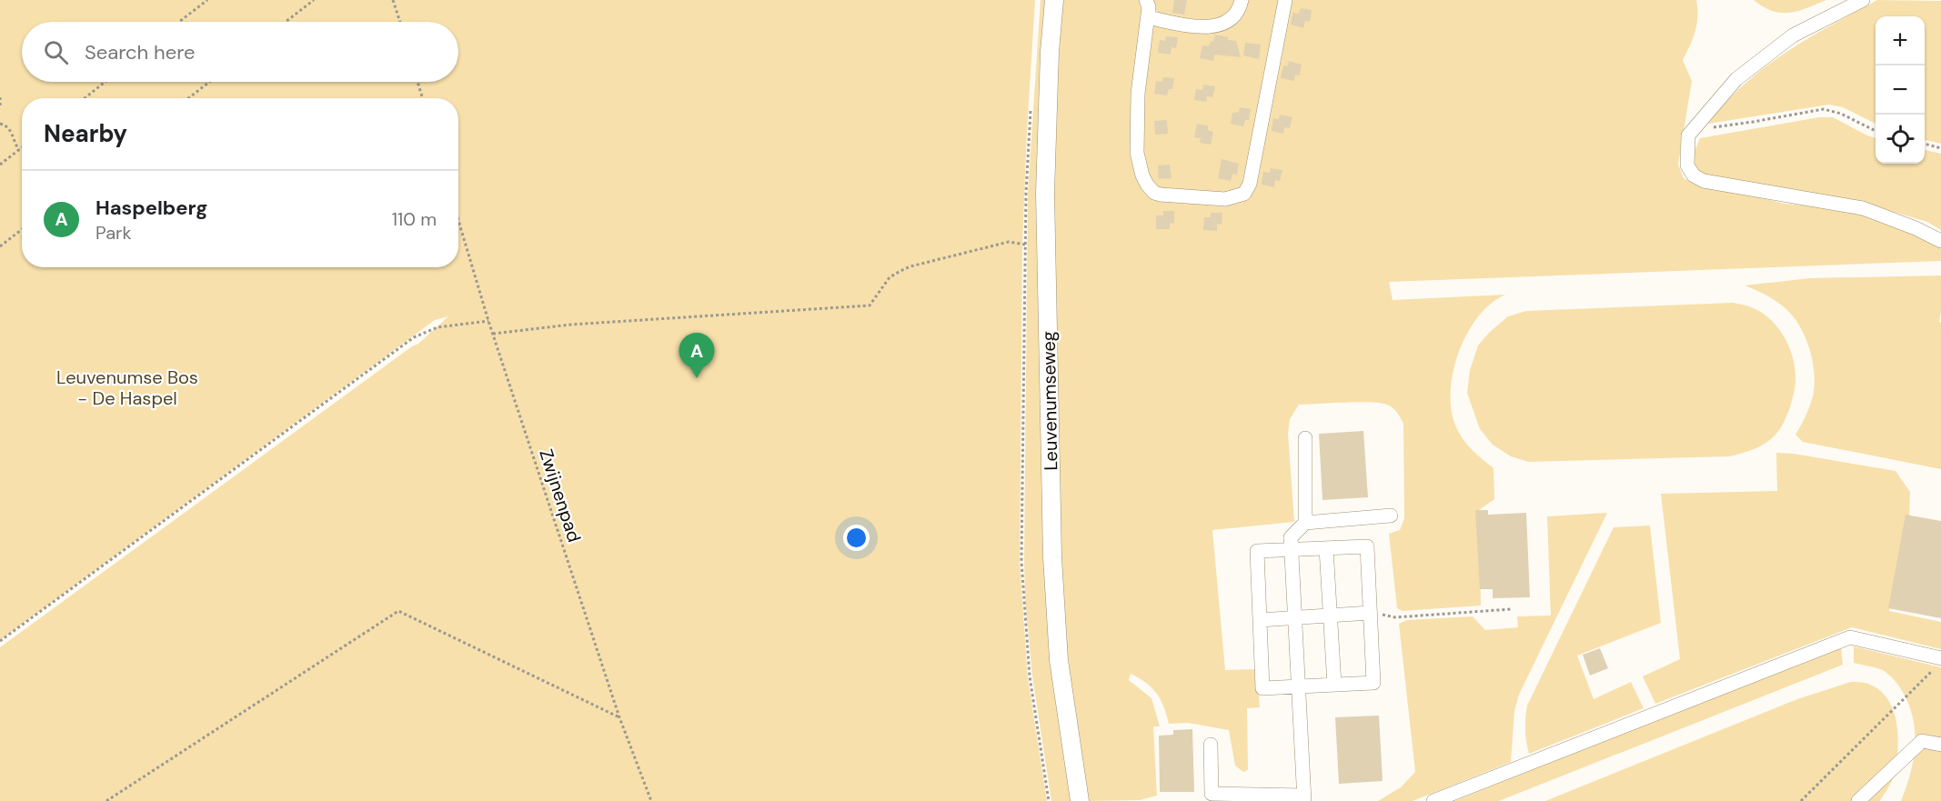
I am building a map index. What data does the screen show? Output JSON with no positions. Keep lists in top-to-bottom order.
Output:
{
  "streets": {
    "main road": ["Leuvenumseweg"],
    "path": ["Zwijnenpad"]
  },
  "crossings": [
    ["Leuvenumseweg", "Zwijnenpad"]
  ],
  "parks": ["Leuvenumse Bos - De Haspel"],
  "page": {
    "map_buttons": ["+", "−"],
    "search": "Search here",
    "heading": "Nearby",
    "list": [
      {
        "mark": "A",
        "name": "Haspelberg",
        "note": "Park",
        "value": "110 m"
      }
    ],
    "pins": "A"
  }
}
